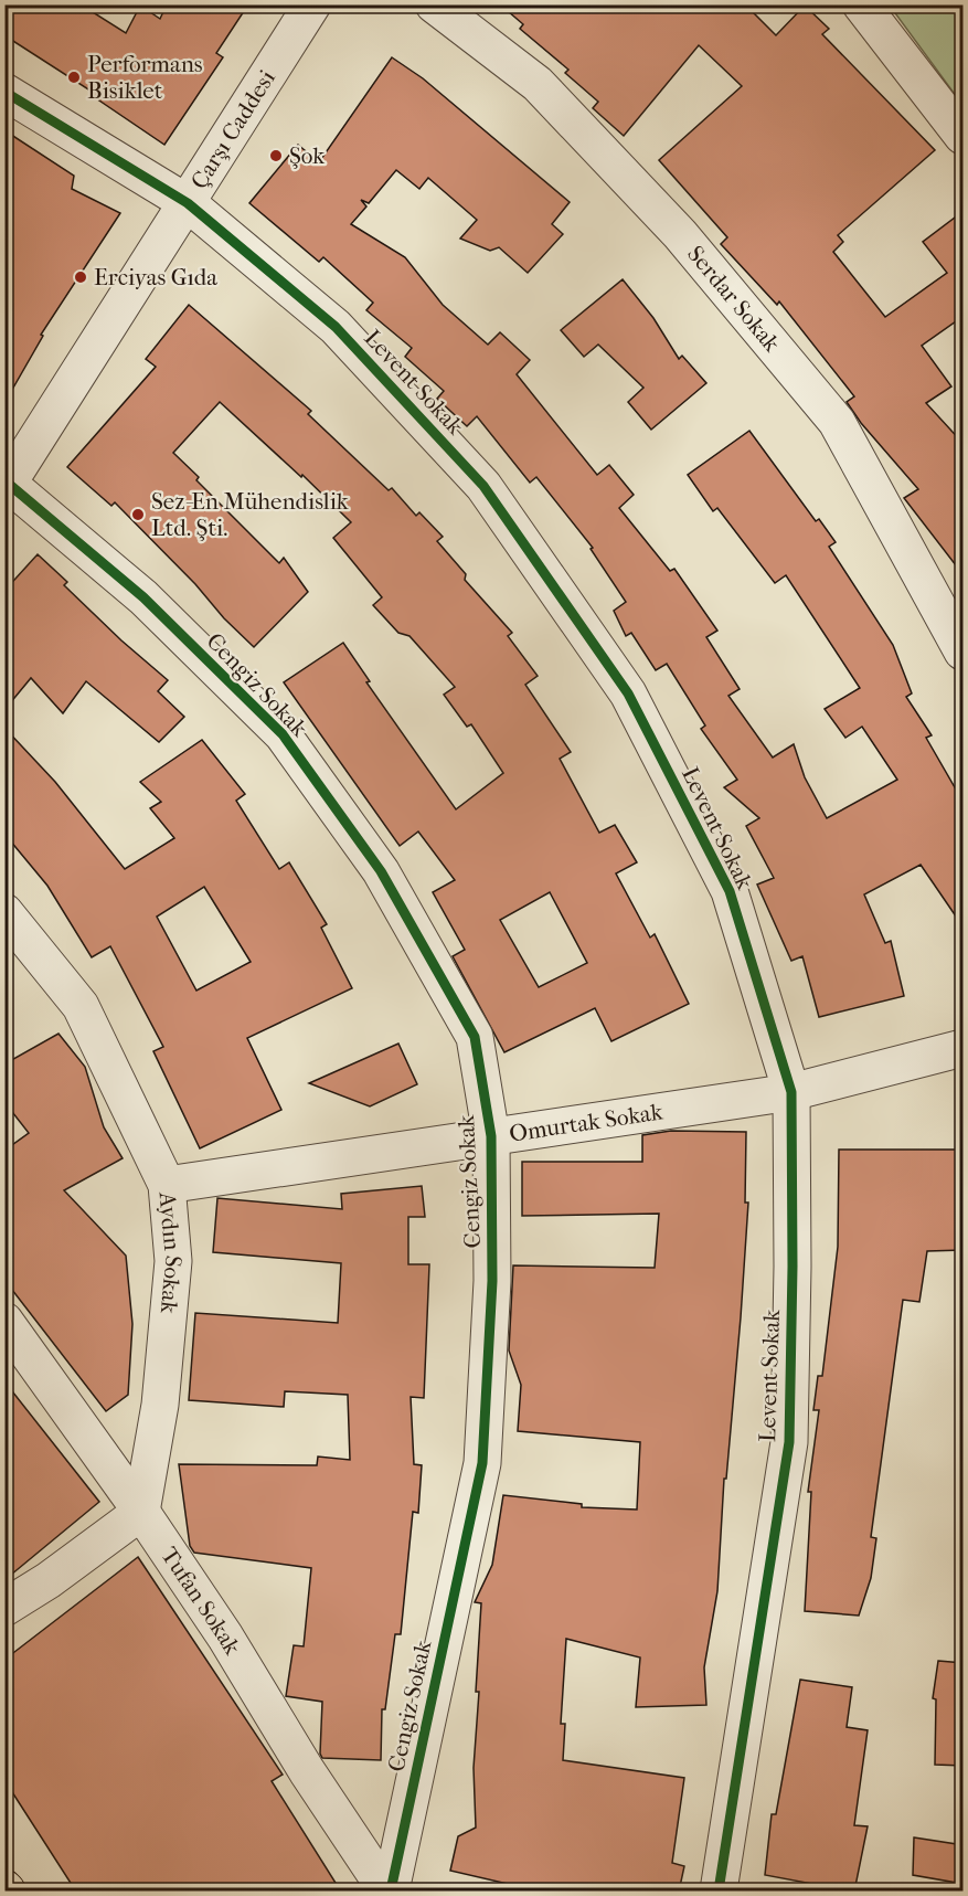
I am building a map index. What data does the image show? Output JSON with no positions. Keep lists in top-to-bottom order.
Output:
{
  "streets": {
    "street": [
      "Çarşı Caddesi",
      "Serdar Sokak",
      "Levent Sokak",
      "Cengiz Sokak",
      "Omurtak Sokak",
      "Aydın Sokak",
      "Tufan Sokak"
    ]
  },
  "crossings": [
    ["Çarşı Caddesi", "Levent Sokak"],
    ["Çarşı Caddesi", "Cengiz Sokak"],
    ["Levent Sokak", "Omurtak Sokak"],
    ["Cengiz Sokak", "Omurtak Sokak"],
    ["Cengiz Sokak", "Tufan Sokak"],
    ["Omurtak Sokak", "Aydın Sokak"],
    ["Aydın Sokak", "Tufan Sokak"]
  ],
  "places": [
    "Performans Bisiklet",
    "Şok",
    "Erciyas Gıda",
    "Sez-En Mühendislik Ltd. Şti."
  ]
}
